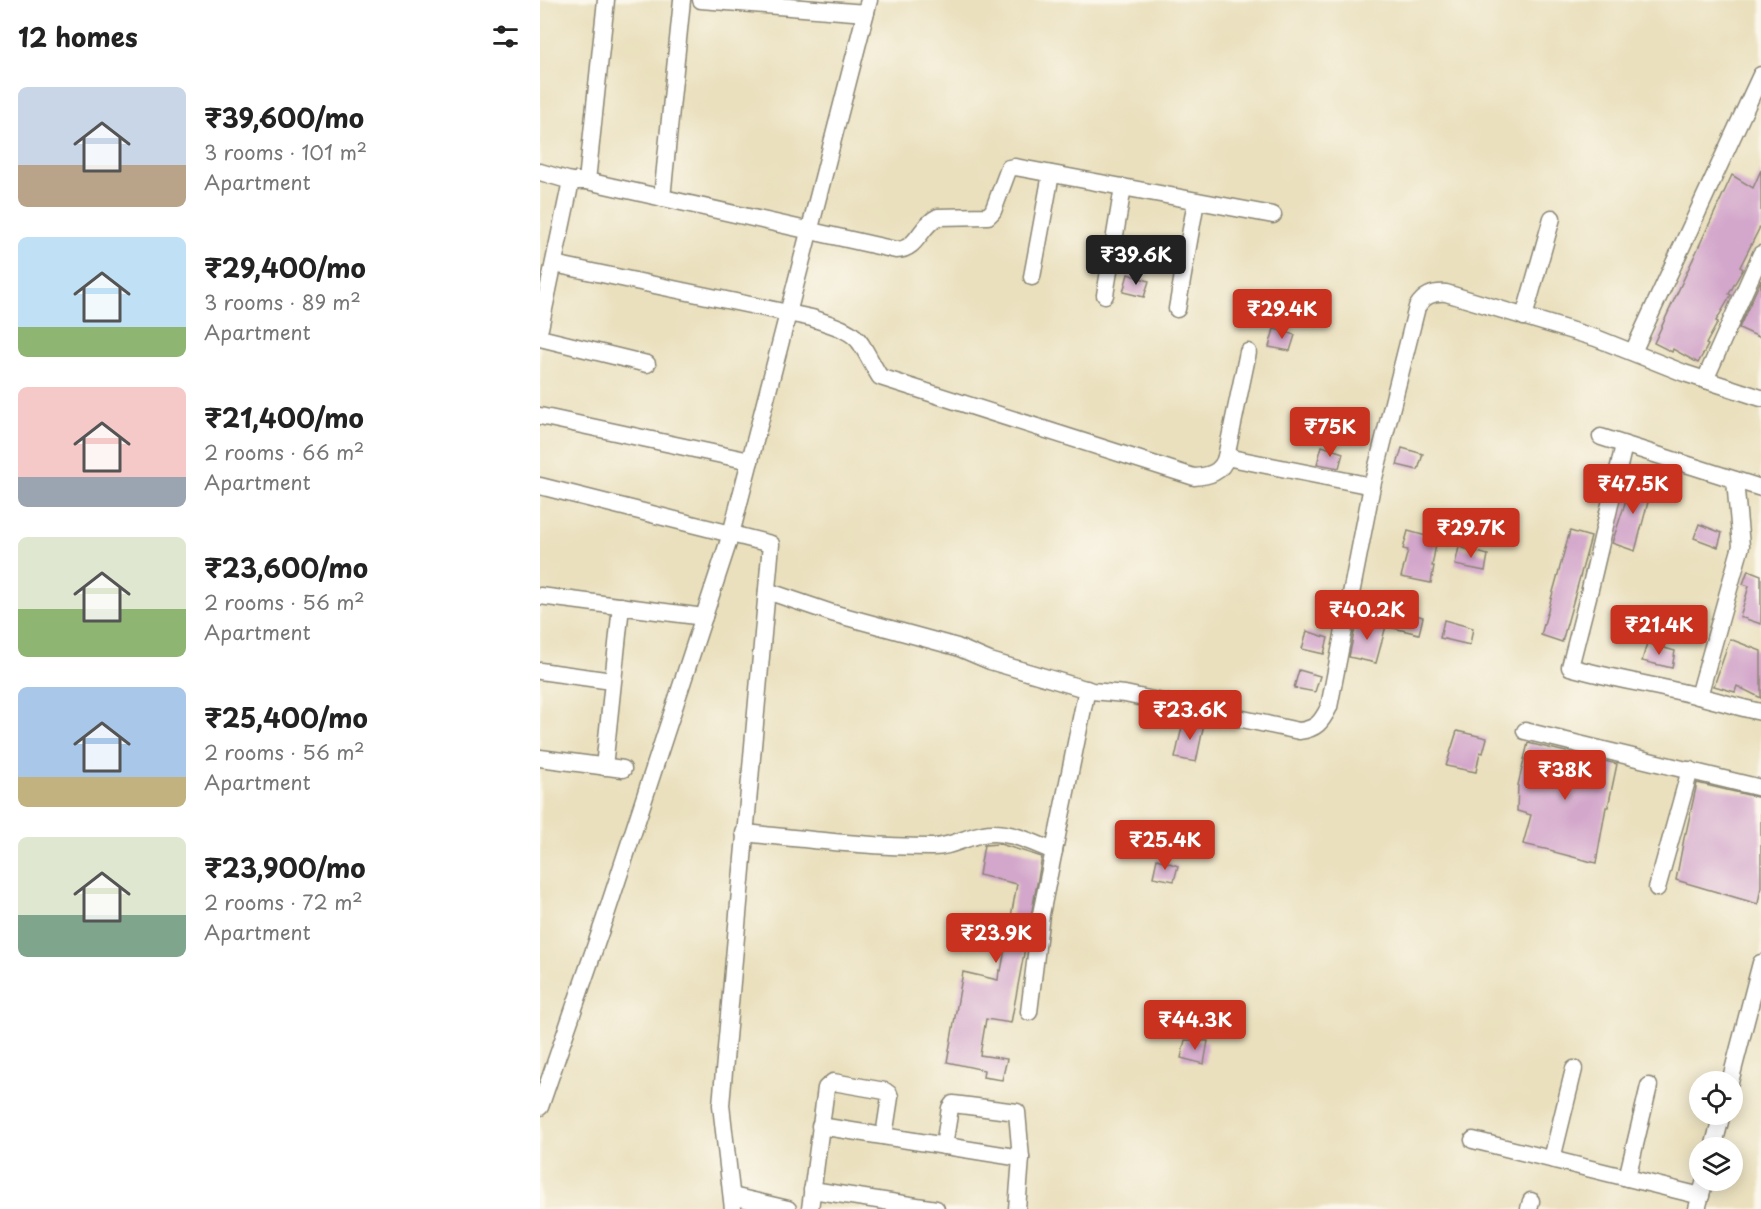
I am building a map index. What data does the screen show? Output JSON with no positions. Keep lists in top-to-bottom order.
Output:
{
  "page": {
    "heading": "12 homes",
    "list": [
      {
        "name": "₹39,600/mo",
        "note": "3 rooms · 101 m² · Apartment"
      },
      {
        "name": "₹29,400/mo",
        "note": "3 rooms · 89 m² · Apartment"
      },
      {
        "name": "₹21,400/mo",
        "note": "2 rooms · 66 m² · Apartment"
      },
      {
        "name": "₹23,600/mo",
        "note": "2 rooms · 56 m² · Apartment"
      },
      {
        "name": "₹25,400/mo",
        "note": "2 rooms · 56 m² · Apartment"
      },
      {
        "name": "₹23,900/mo",
        "note": "2 rooms · 72 m² · Apartment"
      }
    ],
    "price": [
      "₹39.6K",
      "₹29.4K",
      "₹75K",
      "₹47.5K",
      "₹29.7K",
      "₹40.2K",
      "₹21.4K",
      "₹23.6K",
      "₹38K",
      "₹25.4K",
      "₹23.9K",
      "₹44.3K"
    ]
  }
}
